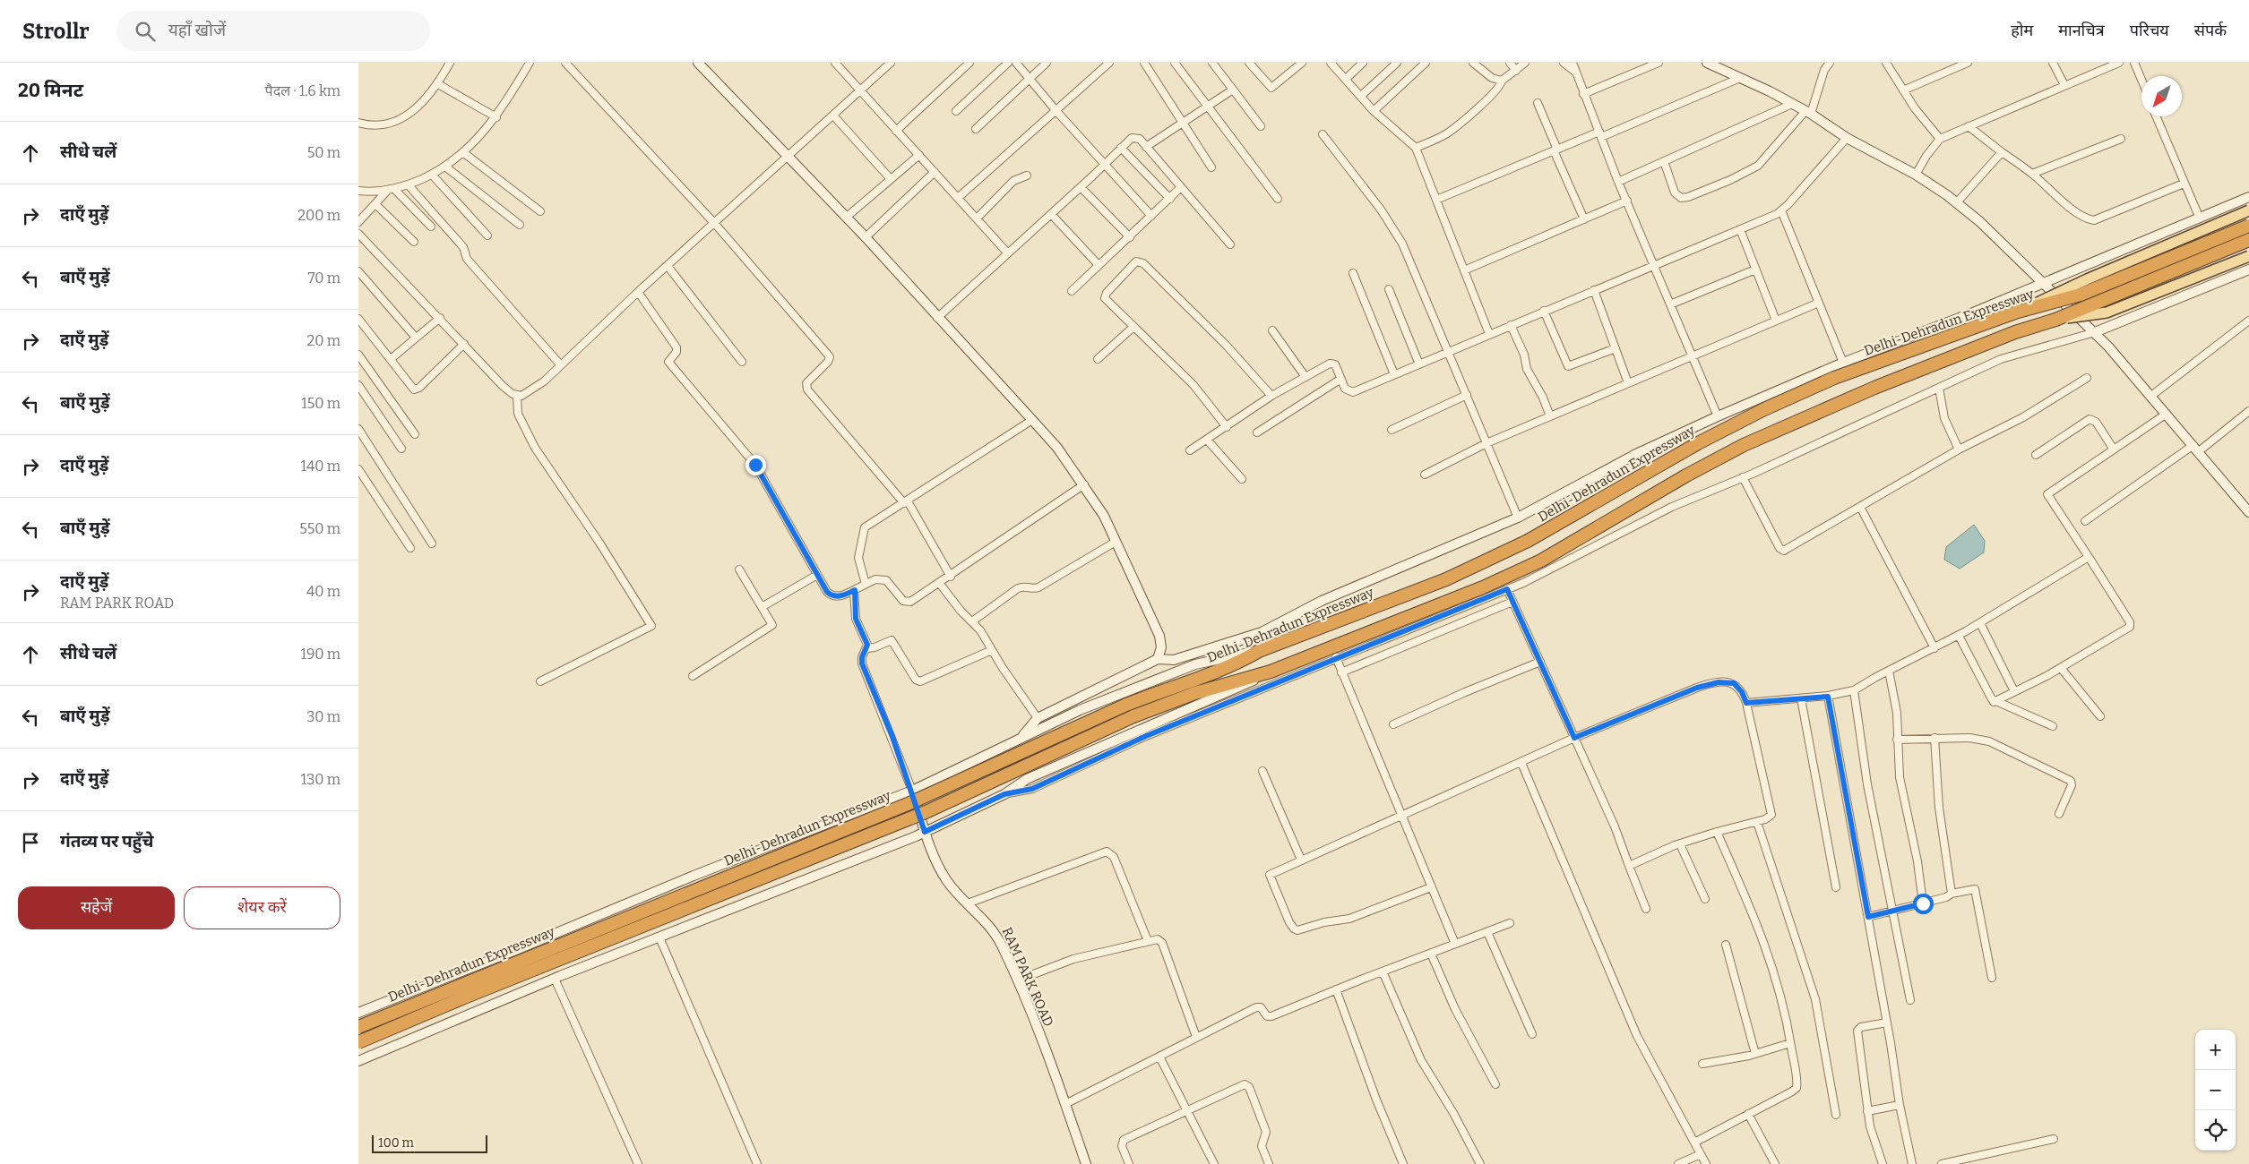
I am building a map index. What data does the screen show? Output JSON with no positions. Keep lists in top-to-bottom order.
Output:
{
  "streets": {
    "highway": ["Delhi-Dehradun Expressway"],
    "street": ["RAM PARK ROAD"]
  },
  "scale_bar": "100 m",
  "north": "bottom left",
  "page": {
    "header": "Strollr",
    "search": "यहाँ खोजें",
    "nav": [
      "होम",
      "मानचित्र",
      "परिचय",
      "संपर्क"
    ],
    "heading": ["20 मिनट", "पैदल · 1.6 km"],
    "list": [
      ["सीधे चलें", "50 m"],
      ["दाएँ मुड़ें", "200 m"],
      ["बाएँ मुड़ें", "70 m"],
      ["दाएँ मुड़ें", "20 m"],
      ["बाएँ मुड़ें", "150 m"],
      ["दाएँ मुड़ें", "140 m"],
      ["बाएँ मुड़ें", "550 m"],
      ["दाएँ मुड़ें", "RAM PARK ROAD", "40 m"],
      ["सीधे चलें", "190 m"],
      ["बाएँ मुड़ें", "30 m"],
      ["दाएँ मुड़ें", "130 m"],
      "गंतव्य पर पहुँचे"
    ],
    "buttons": ["सहेजें", "शेयर करें"],
    "map_buttons": ["+", "−"],
    "scale": "100 m"
  }
}
